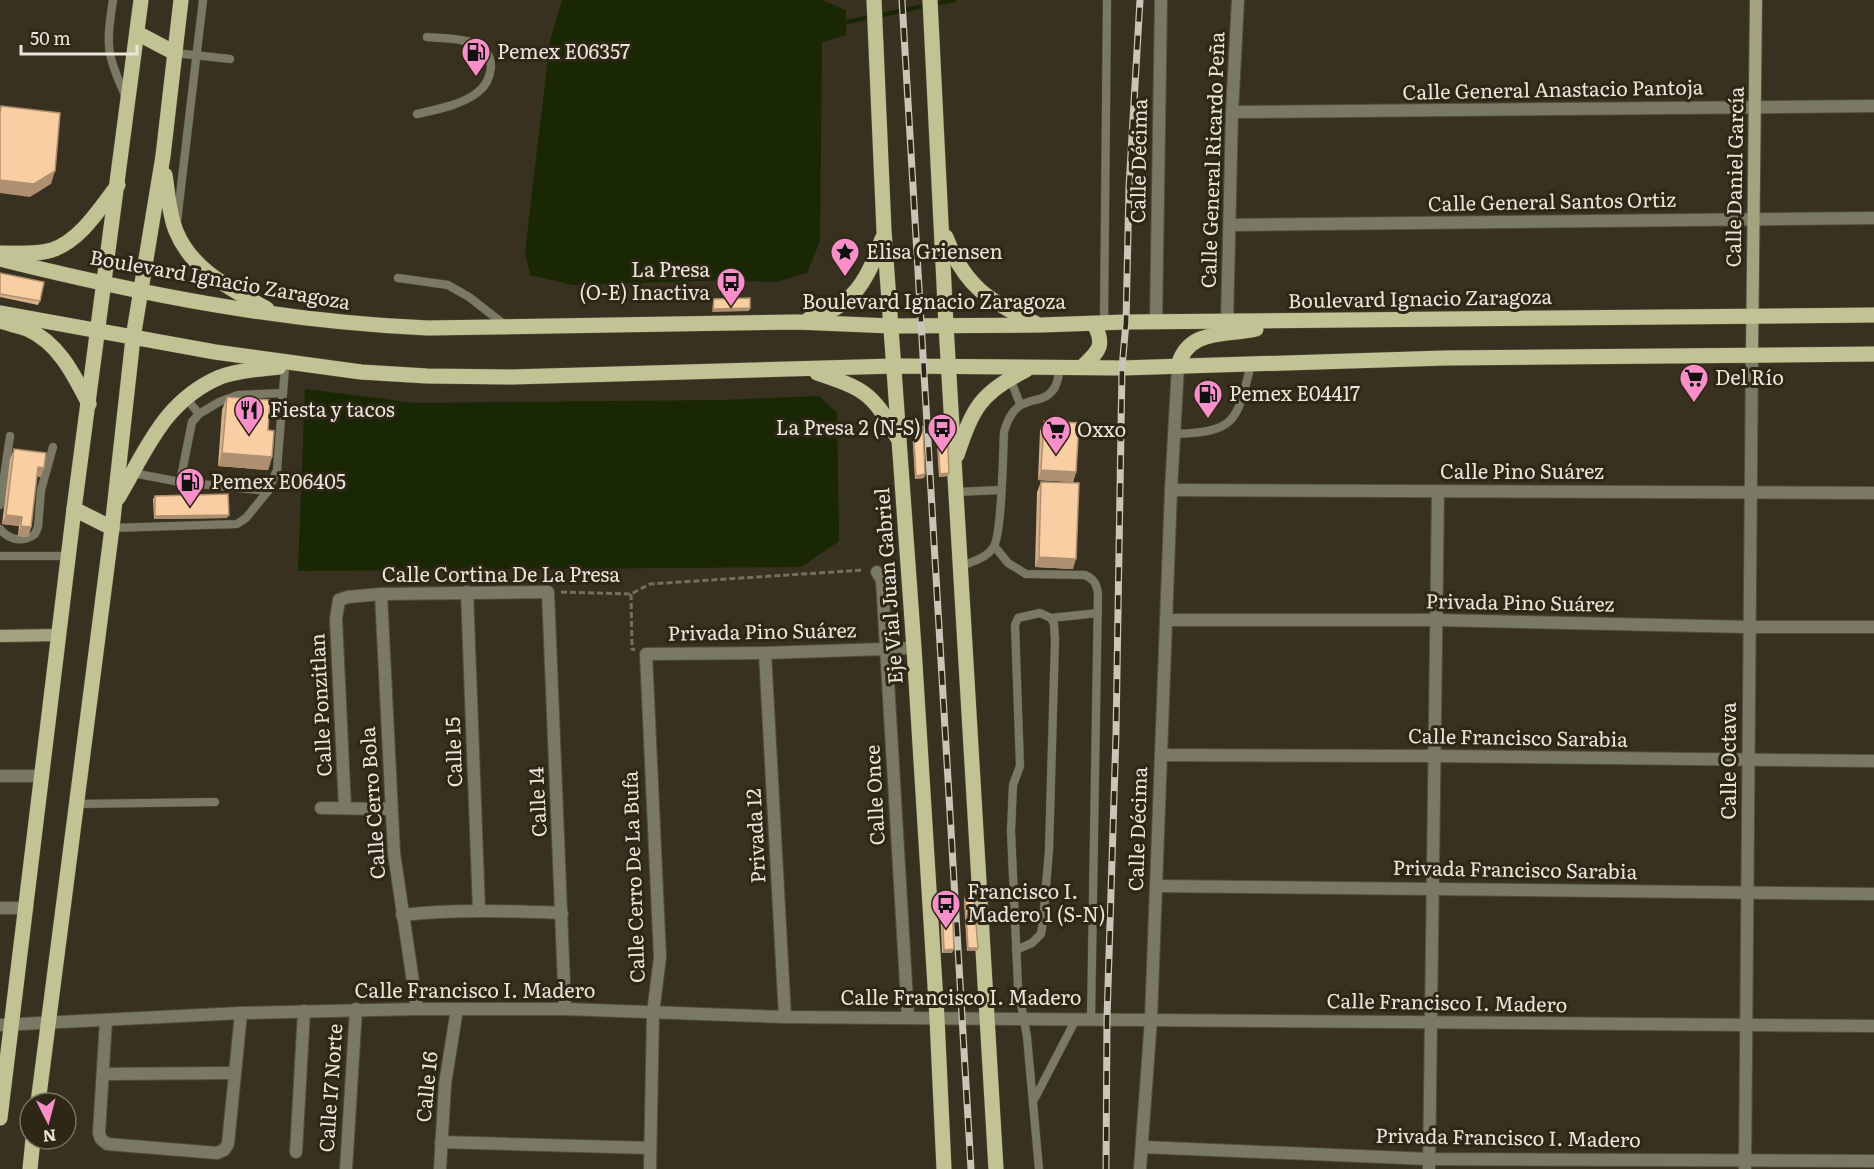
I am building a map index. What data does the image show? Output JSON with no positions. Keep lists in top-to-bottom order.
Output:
{
  "streets": {
    "main road": ["Calle Daniel García", "Boulevard Ignacio Zaragoza", "Eje Vial Juan Gabriel"],
    "street": [
      "Calle General Anastacio Pantoja",
      "Calle General Ricardo Peña",
      "Calle Décima",
      "Calle General Santos Ortiz",
      "Calle Pino Suárez",
      "Calle Cortina De La Presa",
      "Privada Pino Suárez",
      "Calle Ponzitlan",
      "Calle Francisco Sarabia",
      "Calle 15",
      "Calle Octava",
      "Calle Once",
      "Calle 14",
      "Calle Cerro Bola",
      "Privada 12",
      "Privada Francisco Sarabia",
      "Calle Cerro De La Bufa",
      "Calle Francisco I. Madero",
      "Calle 16",
      "Calle 17 Norte",
      "Privada Francisco I. Madero"
    ]
  },
  "crossings": [
    ["Calle General Anastacio Pantoja", "Calle General Ricardo Peña"],
    ["Calle General Anastacio Pantoja", "Calle Daniel García"],
    ["Calle General Ricardo Peña", "Calle General Santos Ortiz"],
    ["Calle General Ricardo Peña", "Boulevard Ignacio Zaragoza"],
    ["Calle Décima", "Boulevard Ignacio Zaragoza"],
    ["Calle Décima", "Calle Pino Suárez"],
    ["Calle Décima", "Privada Pino Suárez"],
    ["Calle Décima", "Calle Francisco Sarabia"],
    ["Calle Décima", "Privada Francisco Sarabia"],
    ["Calle Décima", "Calle Francisco I. Madero"],
    ["Calle Décima", "Privada Francisco I. Madero"],
    ["Calle Daniel García", "Calle General Santos Ortiz"],
    ["Calle Daniel García", "Boulevard Ignacio Zaragoza"],
    ["Calle Daniel García", "Calle Octava"],
    ["Boulevard Ignacio Zaragoza", "Eje Vial Juan Gabriel"],
    ["Calle Pino Suárez", "Calle Octava"],
    ["Calle Cortina De La Presa", "Calle Ponzitlan"],
    ["Calle Cortina De La Presa", "Calle 15"],
    ["Calle Cortina De La Presa", "Calle Once"],
    ["Calle Cortina De La Presa", "Calle 14"],
    ["Calle Cortina De La Presa", "Calle Cerro Bola"],
    ["Eje Vial Juan Gabriel", "Privada Pino Suárez"],
    ["Eje Vial Juan Gabriel", "Calle Francisco I. Madero"],
    ["Privada Pino Suárez", "Calle Octava"],
    ["Privada Pino Suárez", "Calle Once"],
    ["Privada Pino Suárez", "Privada 12"],
    ["Privada Pino Suárez", "Calle Cerro De La Bufa"],
    ["Calle Francisco Sarabia", "Calle Octava"],
    ["Calle Octava", "Privada Francisco Sarabia"],
    ["Calle Octava", "Calle Francisco I. Madero"],
    ["Calle Octava", "Privada Francisco I. Madero"],
    ["Calle Once", "Calle Francisco I. Madero"],
    ["Calle 14", "Calle Francisco I. Madero"],
    ["Calle Cerro Bola", "Calle Francisco I. Madero"],
    ["Privada 12", "Calle Francisco I. Madero"],
    ["Calle Cerro De La Bufa", "Calle Francisco I. Madero"],
    ["Calle Francisco I. Madero", "Calle 16"],
    ["Calle Francisco I. Madero", "Calle 17 Norte"]
  ],
  "places": {
    "fuel station": ["Pemex E06357", "Pemex E04417", "Pemex E06405"],
    "place": ["Elisa Griensen"],
    "bus stop": ["La Presa (O-E) Inactiva", "La Presa 2 (N-S)", "Francisco I. Madero 1 (S-N)"],
    "supermarket": ["Del Río", "Oxxo"],
    "restaurant": ["Fiesta y tacos"]
  },
  "scale_bar": "50 m",
  "north": "bottom"
}
